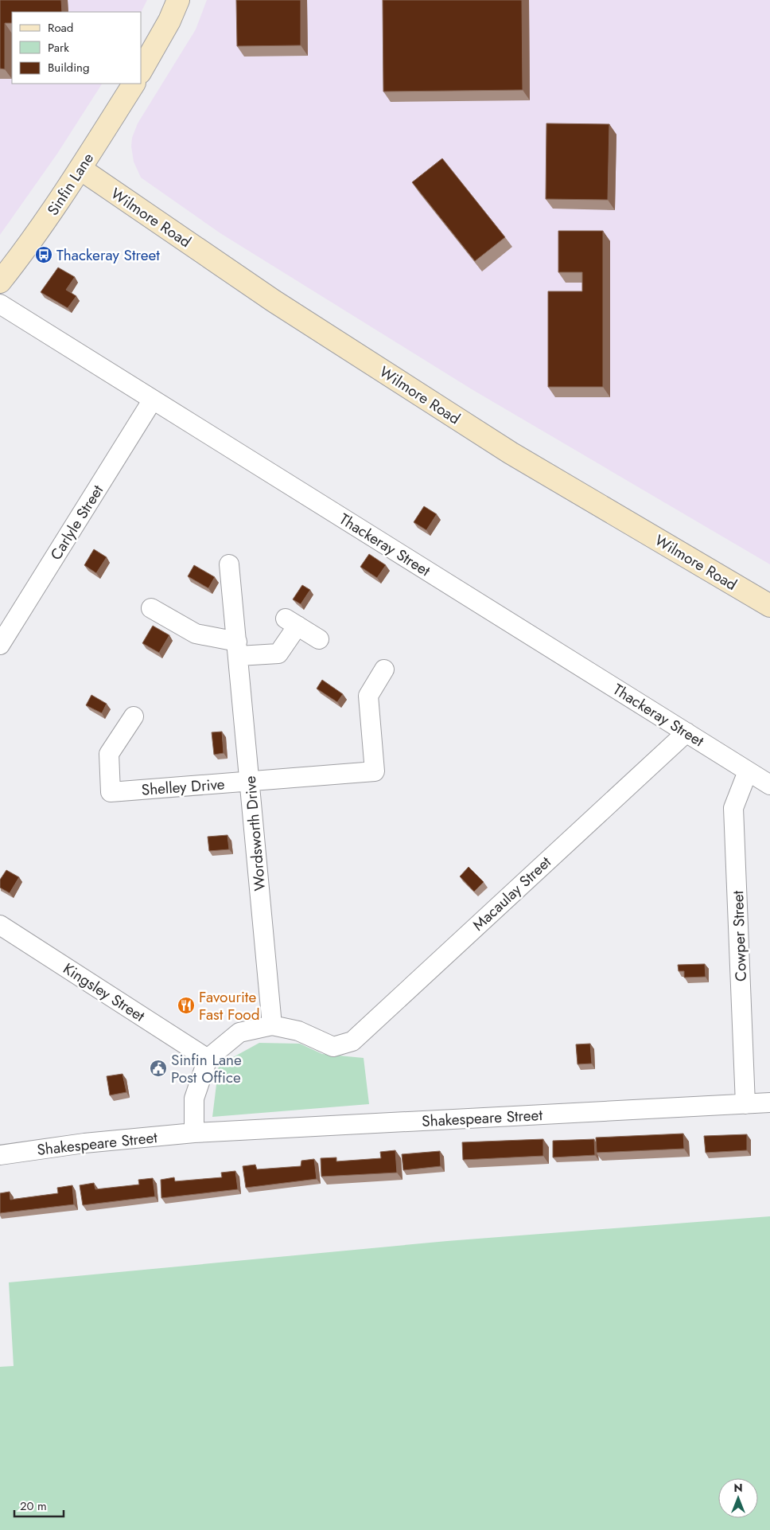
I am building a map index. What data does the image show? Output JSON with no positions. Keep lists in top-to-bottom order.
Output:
{
  "streets": {
    "street": [
      "Sinfin Lane",
      "Wilmore Road",
      "Carlyle Street",
      "Thackeray Street",
      "Shelley Drive",
      "Wordsworth Drive",
      "Macaulay Street",
      "Cowper Street",
      "Kingsley Street",
      "Shakespeare Street"
    ]
  },
  "crossings": [
    ["Sinfin Lane", "Wilmore Road"],
    ["Carlyle Street", "Thackeray Street"],
    ["Thackeray Street", "Macaulay Street"],
    ["Thackeray Street", "Cowper Street"],
    ["Shelley Drive", "Wordsworth Drive"],
    ["Wordsworth Drive", "Macaulay Street"],
    ["Cowper Street", "Shakespeare Street"]
  ],
  "places": {
    "bus stop": ["Thackeray Street"],
    "restaurant": ["Favourite Fast Food"],
    "public building": ["Sinfin Lane Post Office"]
  },
  "legend": ["Road", "Park", "Building"],
  "scale_bar": "20 m",
  "north": "top"
}
